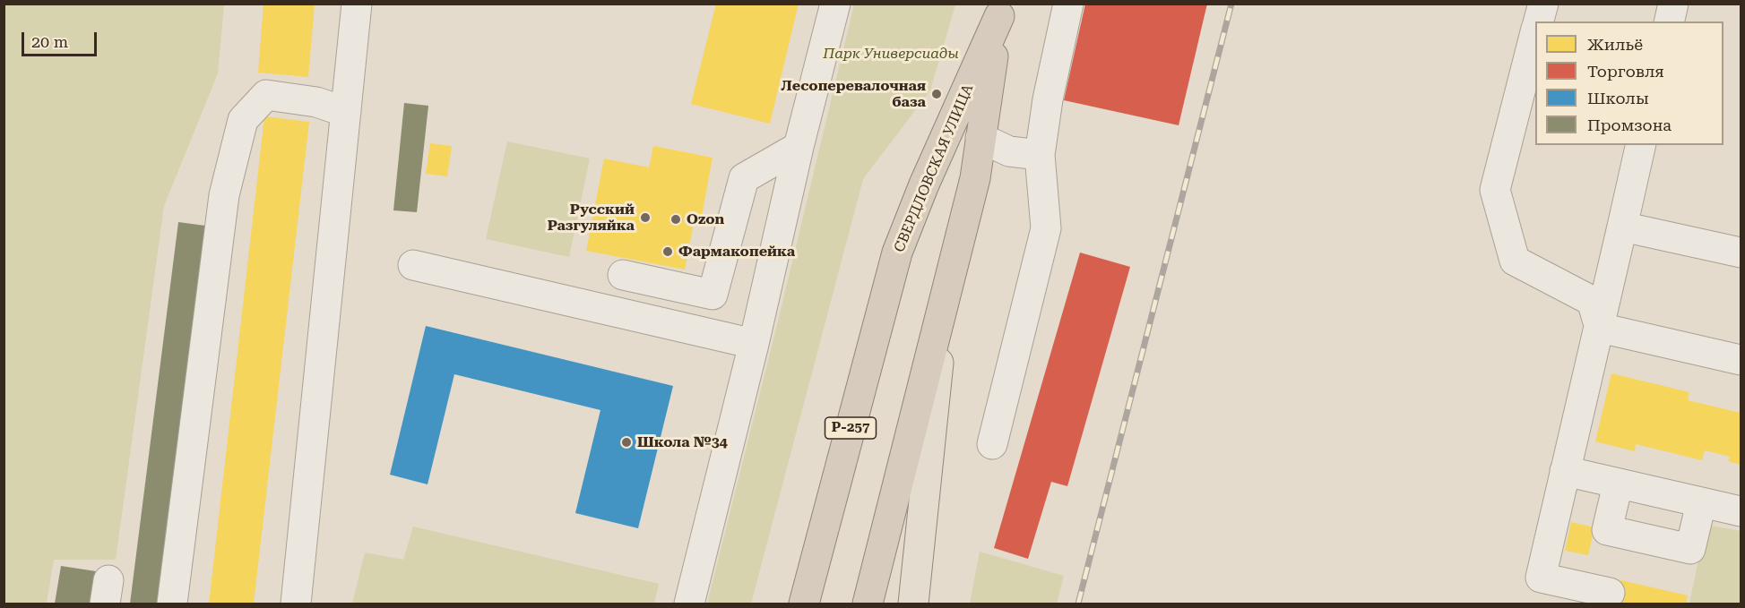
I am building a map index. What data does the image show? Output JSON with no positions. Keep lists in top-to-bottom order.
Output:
{
  "streets": {
    "highway": ["СВЕРДЛОВСКАЯ УЛИЦА", "Р-257"]
  },
  "parks": ["Парк Универсиады"],
  "places": [
    "Лесоперевалочная база",
    "Русский Разгуляйка",
    "Ozon",
    "Фармакопейка",
    "Школа №34"
  ],
  "legend": [
    "Жильё",
    "Торговля",
    "Школы",
    "Промзона"
  ],
  "scale_bar": "20 m"
}
